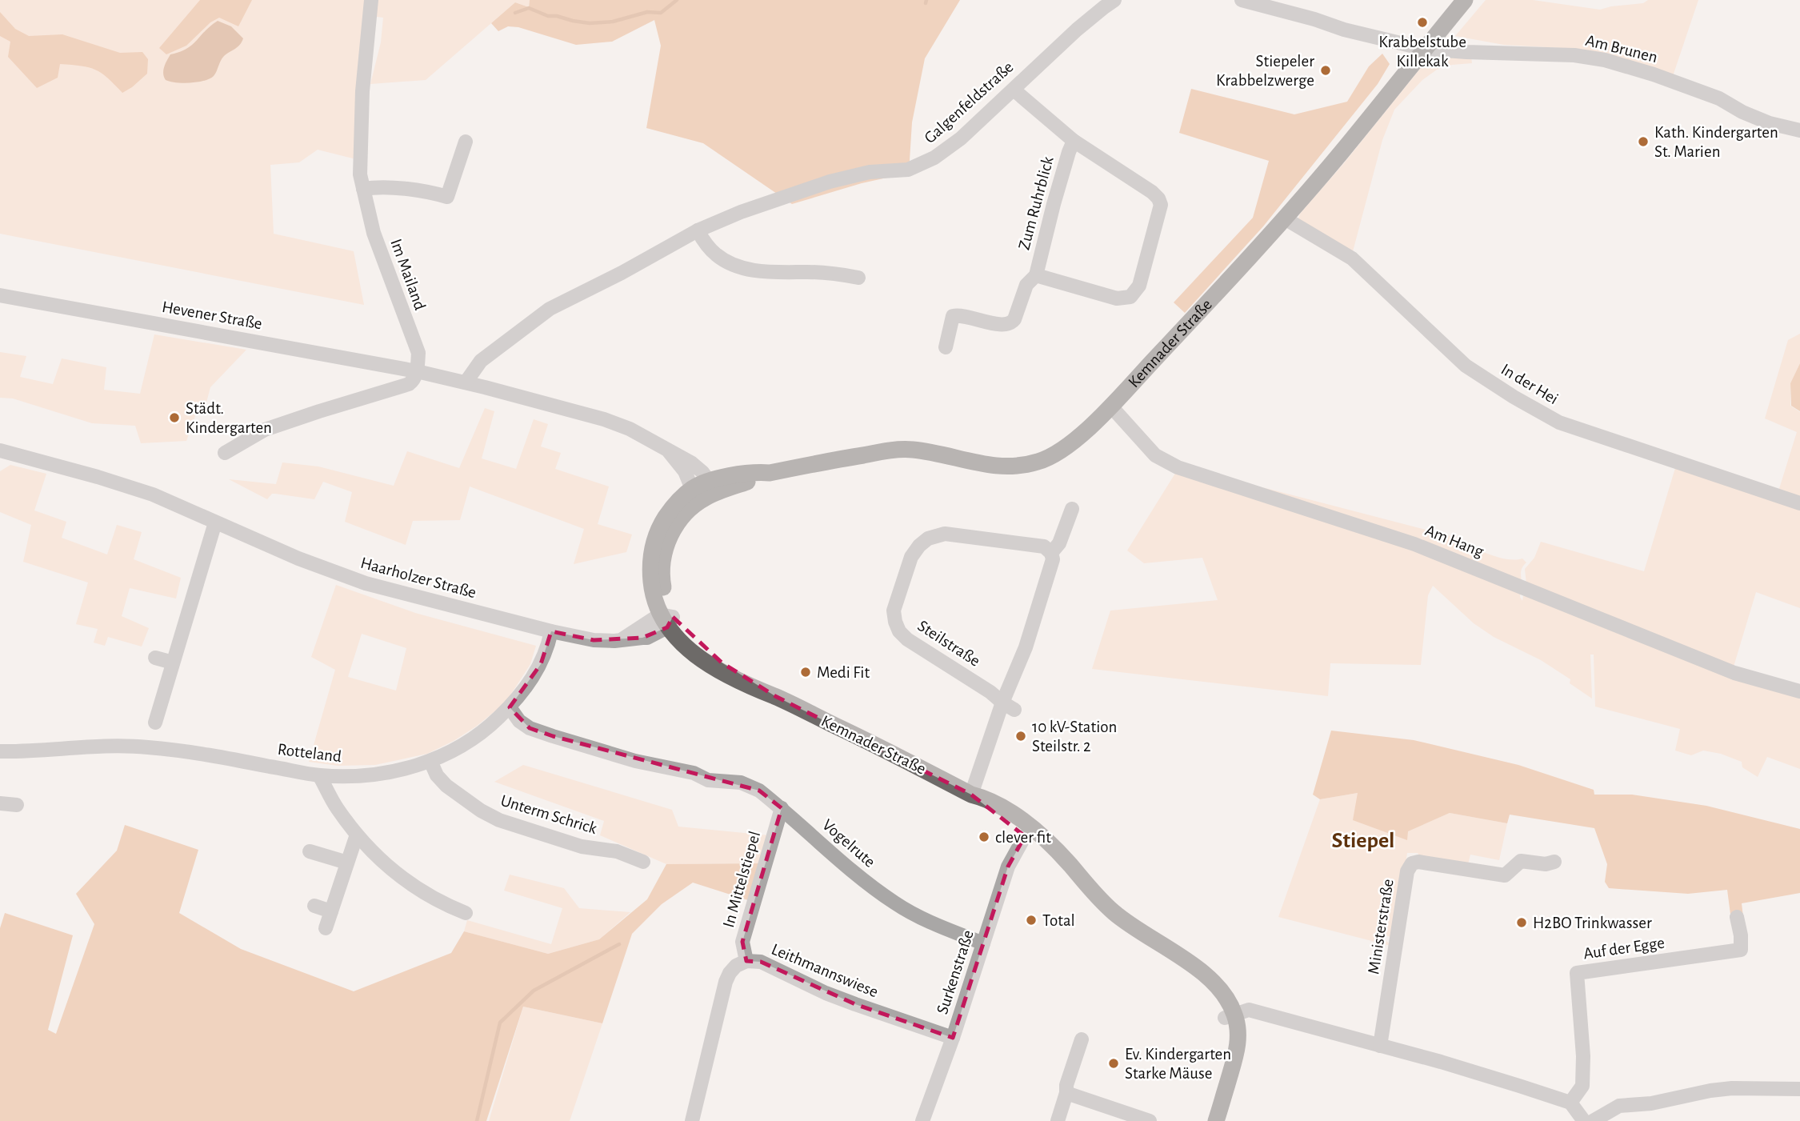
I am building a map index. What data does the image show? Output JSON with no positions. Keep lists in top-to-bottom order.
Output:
{
  "streets": {
    "main road": ["Kemnader Straße"],
    "street": [
      "Am Brunen",
      "Galgenfeldstraße",
      "Zum Ruhrblick",
      "Im Mailand",
      "Hevener Straße",
      "In der Hei",
      "Am Hang",
      "Haarholzer Straße",
      "Steilstraße",
      "Rotteland",
      "Unterm Schrick",
      "Vogelrute",
      "In Mittelstiepel",
      "Ministerstraße",
      "Auf der Egge",
      "Leithmannswiese",
      "Surkenstraße"
    ]
  },
  "crossings": [
    ["Am Brunen", "Kemnader Straße"],
    ["Galgenfeldstraße", "Zum Ruhrblick"],
    ["Galgenfeldstraße", "Hevener Straße"],
    ["Im Mailand", "Hevener Straße"],
    ["Hevener Straße", "Kemnader Straße"],
    ["Kemnader Straße", "In der Hei"],
    ["Kemnader Straße", "Am Hang"],
    ["Kemnader Straße", "Haarholzer Straße"],
    ["Kemnader Straße", "Surkenstraße"],
    ["Haarholzer Straße", "Rotteland"],
    ["Rotteland", "Unterm Schrick"],
    ["Rotteland", "Vogelrute"],
    ["Vogelrute", "In Mittelstiepel"],
    ["Vogelrute", "Surkenstraße"],
    ["In Mittelstiepel", "Leithmannswiese"],
    ["Leithmannswiese", "Surkenstraße"]
  ],
  "districts": ["Stiepel"],
  "places": [
    "Krabbelstube Killekak",
    "Stiepeler Krabbelzwerge",
    "Kath. Kindergarten St. Marien",
    "Städt. Kindergarten",
    "Medi Fit",
    "10 kV-Station Steilstr. 2",
    "clever fit",
    "Total",
    "H2BO Trinkwasser",
    "Ev. Kindergarten Starke Mäuse"
  ]
}
